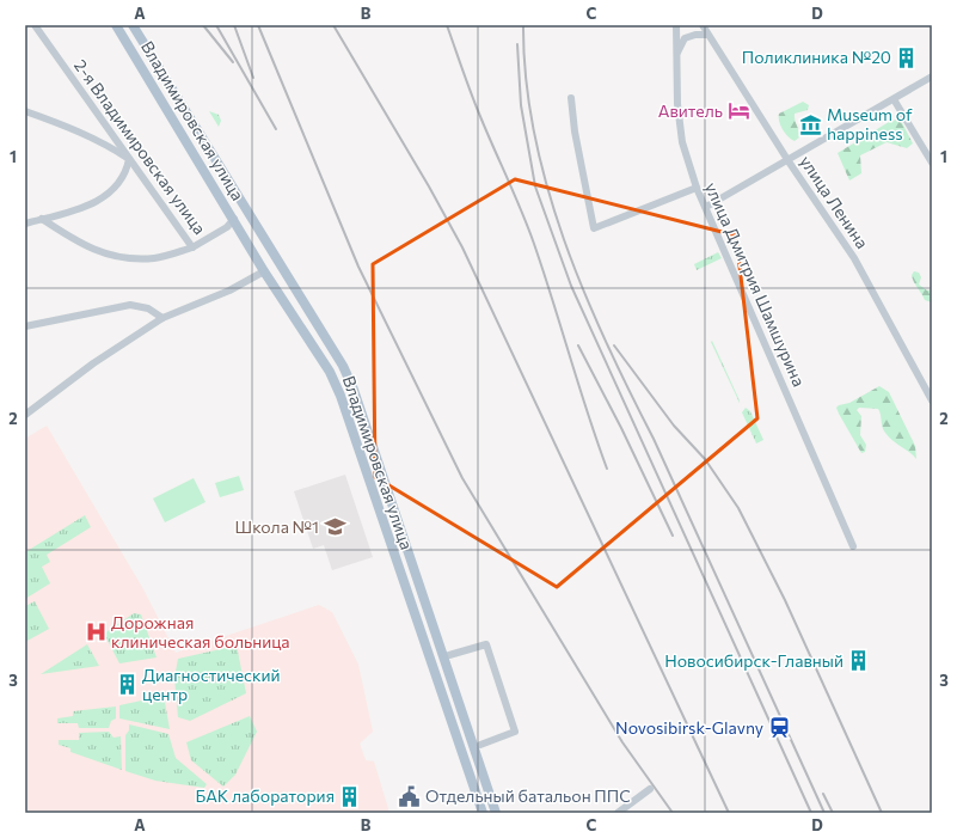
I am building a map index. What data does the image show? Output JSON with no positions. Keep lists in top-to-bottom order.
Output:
{
  "streets": {
    "main road": ["Владимировская улица"],
    "street": ["2-я Владимировская улица", "улица Ленина", "улица Дмитрия Шамшурина"]
  },
  "crossings": [
    ["Владимировская улица", "2-я Владимировская улица"]
  ],
  "places": {
    "building": [
      "Поликлиника №20",
      "Новосибирск-Главный",
      "Диагностический центр",
      "БАК лаборатория"
    ],
    "hotel": ["Авитель"],
    "museum": ["Museum of happiness"],
    "school or university": ["Школа №1"],
    "hospital": ["Дорожная клиническая больница"],
    "station": ["Novosibirsk-Glavny"],
    "public building": ["Отдельный батальон ППС"]
  },
  "grid": {
    "columns": [
      "A",
      "B",
      "C",
      "D"
    ],
    "rows": ["1", "2", "3"]
  }
}
